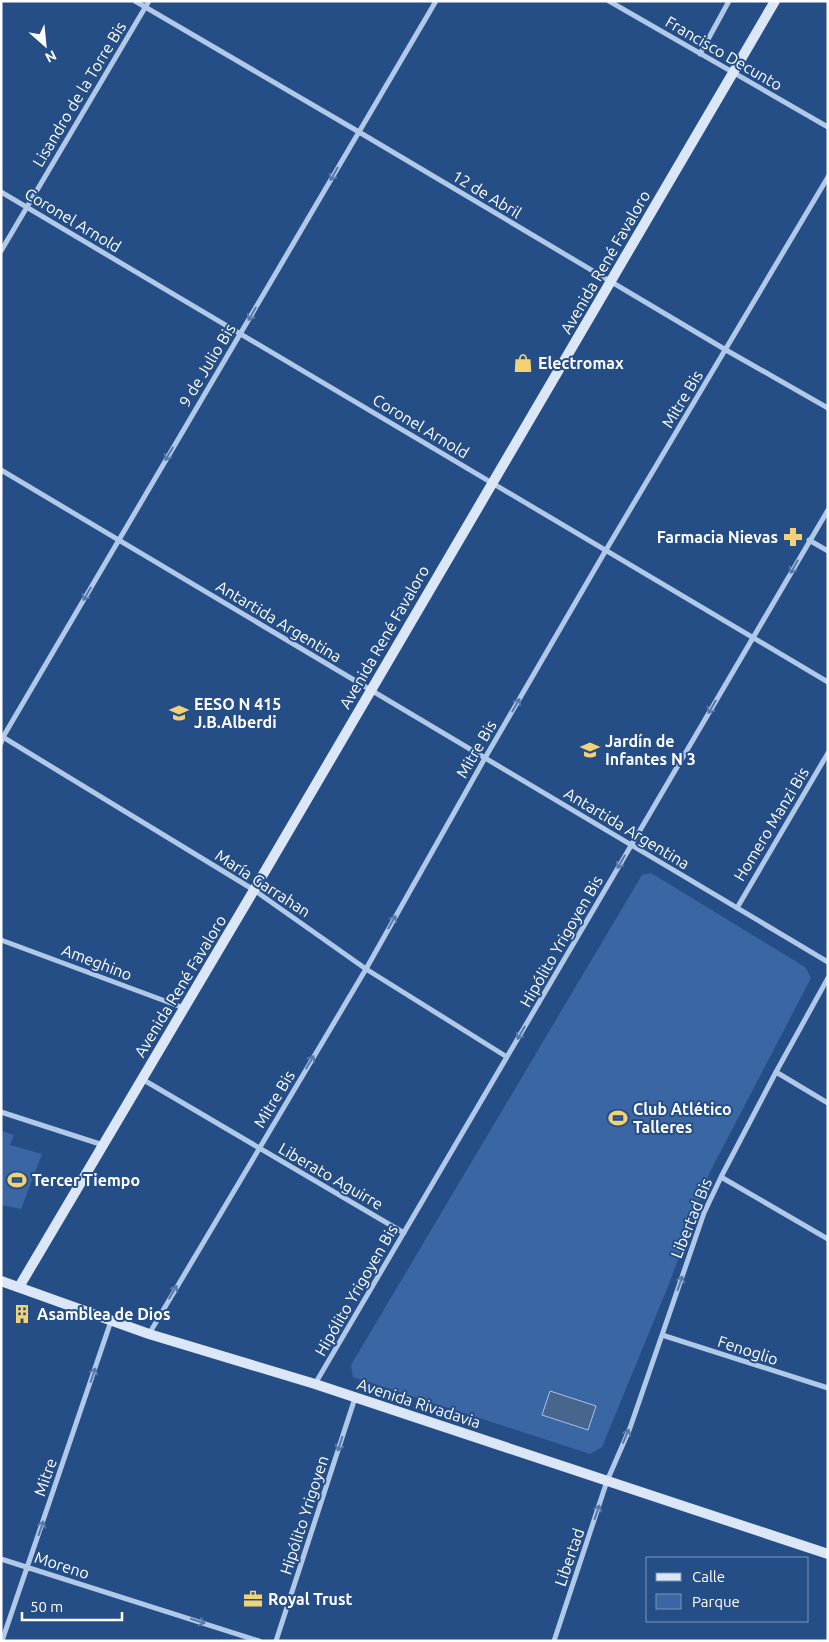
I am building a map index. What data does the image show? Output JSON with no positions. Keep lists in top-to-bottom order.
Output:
{
  "streets": {
    "main road": ["Avenida René Favaloro", "Avenida Rivadavia"],
    "street": [
      "Francisco Decunto",
      "Lisandro de la Torre Bis",
      "12 de Abril",
      "Coronel Arnold",
      "9 de Julio Bis",
      "Mitre Bis",
      "Antartida Argentina",
      "Homero Manzi Bis",
      "María Garrahan",
      "Hipólito Yrigoyen Bis",
      "Ameghino",
      "Liberato Aguirre",
      "Libertad Bis",
      "Fenoglio",
      "Mitre",
      "Hipólito Yrigoyen",
      "Libertad",
      "Moreno"
    ]
  },
  "crossings": [
    ["Francisco Decunto", "Avenida René Favaloro"],
    ["Lisandro de la Torre Bis", "12 de Abril"],
    ["Lisandro de la Torre Bis", "Coronel Arnold"],
    ["12 de Abril", "Avenida René Favaloro"],
    ["12 de Abril", "9 de Julio Bis"],
    ["12 de Abril", "Mitre Bis"],
    ["Coronel Arnold", "Avenida René Favaloro"],
    ["Coronel Arnold", "9 de Julio Bis"],
    ["Coronel Arnold", "Mitre Bis"],
    ["Coronel Arnold", "Hipólito Yrigoyen Bis"],
    ["Avenida René Favaloro", "Antartida Argentina"],
    ["Avenida René Favaloro", "María Garrahan"],
    ["Avenida René Favaloro", "Ameghino"],
    ["Avenida René Favaloro", "Liberato Aguirre"],
    ["Avenida René Favaloro", "Avenida Rivadavia"],
    ["9 de Julio Bis", "Antartida Argentina"],
    ["9 de Julio Bis", "María Garrahan"],
    ["Mitre Bis", "Antartida Argentina"],
    ["Mitre Bis", "María Garrahan"],
    ["Mitre Bis", "Liberato Aguirre"],
    ["Mitre Bis", "Avenida Rivadavia"],
    ["Antartida Argentina", "Homero Manzi Bis"],
    ["Antartida Argentina", "Hipólito Yrigoyen Bis"],
    ["María Garrahan", "Hipólito Yrigoyen Bis"],
    ["Hipólito Yrigoyen Bis", "Liberato Aguirre"],
    ["Hipólito Yrigoyen Bis", "Avenida Rivadavia"],
    ["Libertad Bis", "Fenoglio"],
    ["Libertad Bis", "Avenida Rivadavia"],
    ["Libertad Bis", "Libertad"],
    ["Avenida Rivadavia", "Mitre"],
    ["Avenida Rivadavia", "Hipólito Yrigoyen"],
    ["Avenida Rivadavia", "Libertad"],
    ["Mitre", "Moreno"]
  ],
  "one_way": [
    "9 de Julio Bis",
    "Mitre Bis",
    "Hipólito Yrigoyen Bis",
    "Libertad Bis",
    "Mitre",
    "Hipólito Yrigoyen",
    "Libertad",
    "Moreno"
  ],
  "places": {
    "shop": ["Electromax"],
    "pharmacy": ["Farmacia Nievas"],
    "school or university": ["EESO N 415 J.B.Alberdi", "Jardín de Infantes N 3"],
    "sports": ["Club Atlético Talleres", "Tercer Tiempo"],
    "building": ["Asamblea de Dios"],
    "office": ["Royal Trust"]
  },
  "legend": ["Calle", "Parque"],
  "scale_bar": "50 m",
  "north": "bottom right"
}
